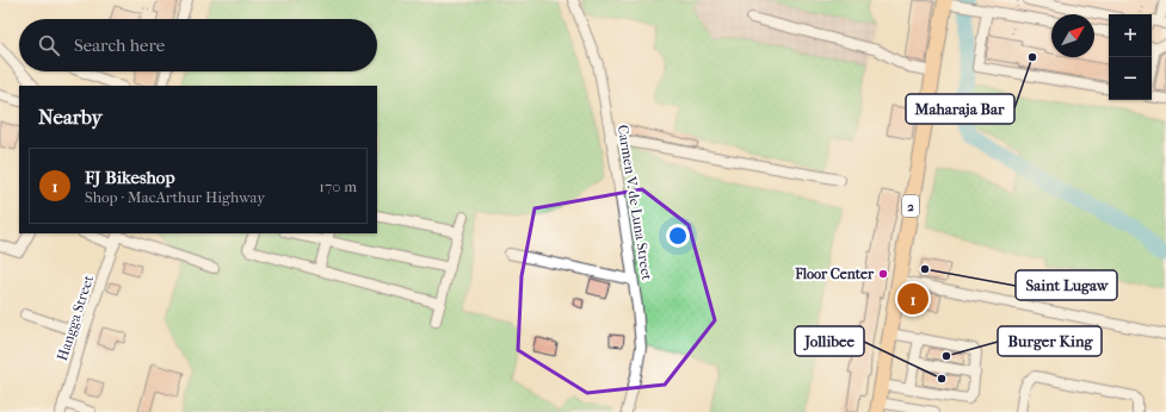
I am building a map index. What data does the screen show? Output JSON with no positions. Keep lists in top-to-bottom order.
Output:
{
  "streets": {
    "highway": ["2"],
    "street": ["Carmen V. de Luna Street", "Hangga Street"]
  },
  "places": [
    "Maharaja Bar",
    "Saint Lugaw",
    "Floor Center",
    "Burger King",
    "Jollibee"
  ],
  "north": "top right",
  "page": {
    "map_buttons": ["+", "−"],
    "search": "Search here",
    "heading": "Nearby",
    "list": [
      {
        "mark": "1",
        "name": "FJ Bikeshop",
        "note": "Shop · MacArthur Highway",
        "value": "170 m"
      }
    ],
    "pins": "1"
  }
}
